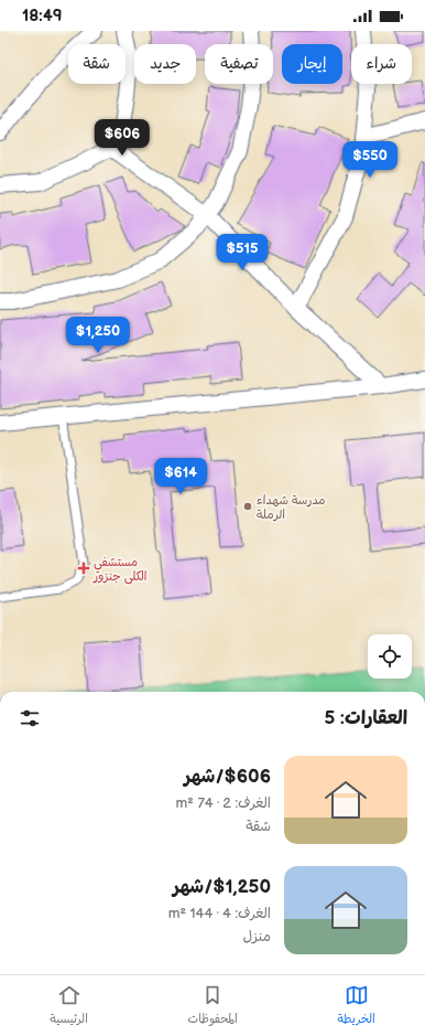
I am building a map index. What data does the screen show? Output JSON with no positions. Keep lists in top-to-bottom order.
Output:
{
  "places": {
    "other": ["مدرسة شهداء الرملة"],
    "health": ["مستشفي الكلى جنزور"]
  },
  "page": {
    "status": "18:49",
    "chip": [
      "شراء",
      "إيجار",
      "تصفية",
      "جديد",
      "شقة"
    ],
    "price": [
      "$606",
      "$550",
      "$515",
      "$1,250",
      "$614"
    ],
    "heading": "العقارات: 5",
    "list": [
      {
        "name": "$606/شهر",
        "note": "الغرف: 2 · 74 m² · شقة"
      },
      {
        "name": "$1,250/شهر",
        "note": "الغرف: 4 · 144 m² · منزل"
      }
    ],
    "tabs": ["الخريطة", "المحفوظات", "الرئيسية"]
  }
}
